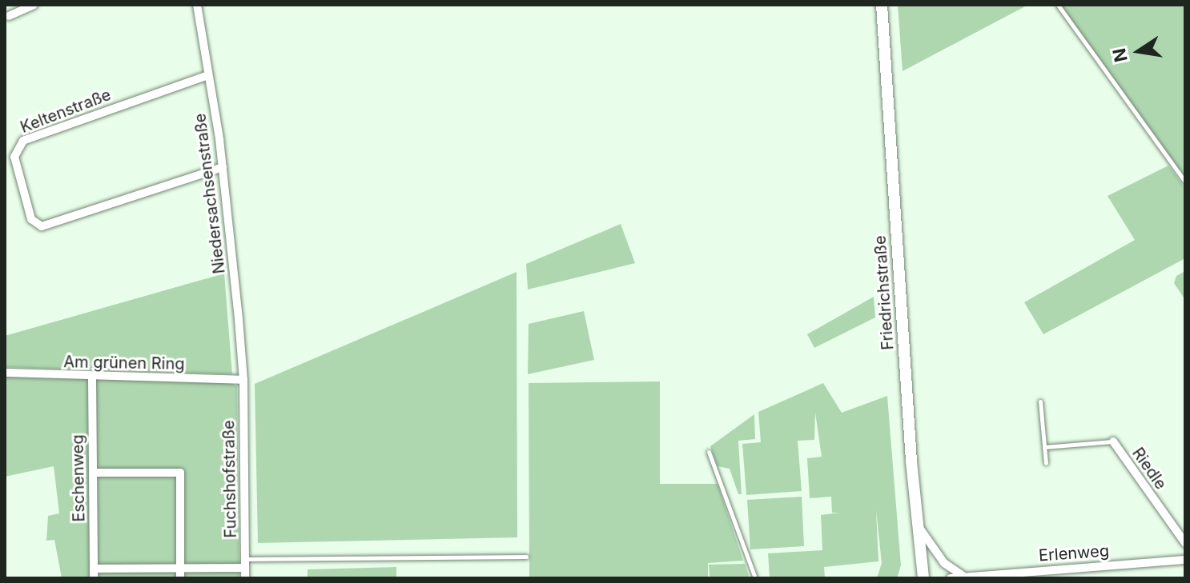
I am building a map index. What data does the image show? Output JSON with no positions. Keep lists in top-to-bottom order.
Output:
{
  "streets": {
    "main road": ["Friedrichstraße"],
    "street": [
      "Keltenstraße",
      "Niedersachsenstraße",
      "Am grünen Ring",
      "Riedle",
      "Eschenweg",
      "Fuchshofstraße",
      "Erlenweg"
    ]
  },
  "crossings": [
    ["Keltenstraße", "Niedersachsenstraße"],
    ["Niedersachsenstraße", "Am grünen Ring"],
    ["Niedersachsenstraße", "Fuchshofstraße"],
    ["Am grünen Ring", "Eschenweg"],
    ["Am grünen Ring", "Fuchshofstraße"]
  ],
  "north": "left"
}
